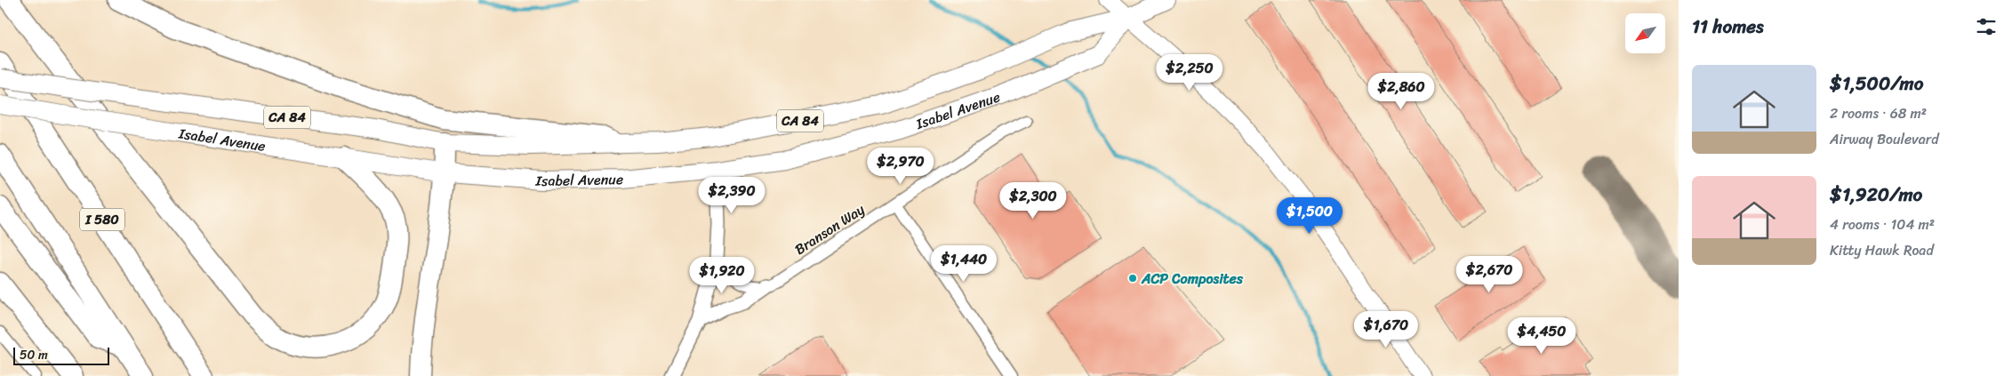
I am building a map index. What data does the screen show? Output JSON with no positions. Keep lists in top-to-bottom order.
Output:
{
  "streets": {
    "highway": ["Isabel Avenue", "CA 84", "I 580"],
    "street": ["Branson Way"]
  },
  "places": ["ACP Composites"],
  "scale_bar": "50 m",
  "north": "bottom left",
  "page": {
    "heading": "11 homes",
    "list": [
      {
        "name": "$1,500/mo",
        "note": "2 rooms · 68 m² · Airway Boulevard"
      },
      {
        "name": "$1,920/mo",
        "note": "4 rooms · 104 m² · Kitty Hawk Road"
      }
    ],
    "price": [
      "$2,250",
      "$2,860",
      "$2,970",
      "$2,390",
      "$2,300",
      "$1,500",
      "$1,440",
      "$2,670",
      "$1,920",
      "$1,670",
      "$4,450"
    ],
    "scale": "50 m"
  }
}
